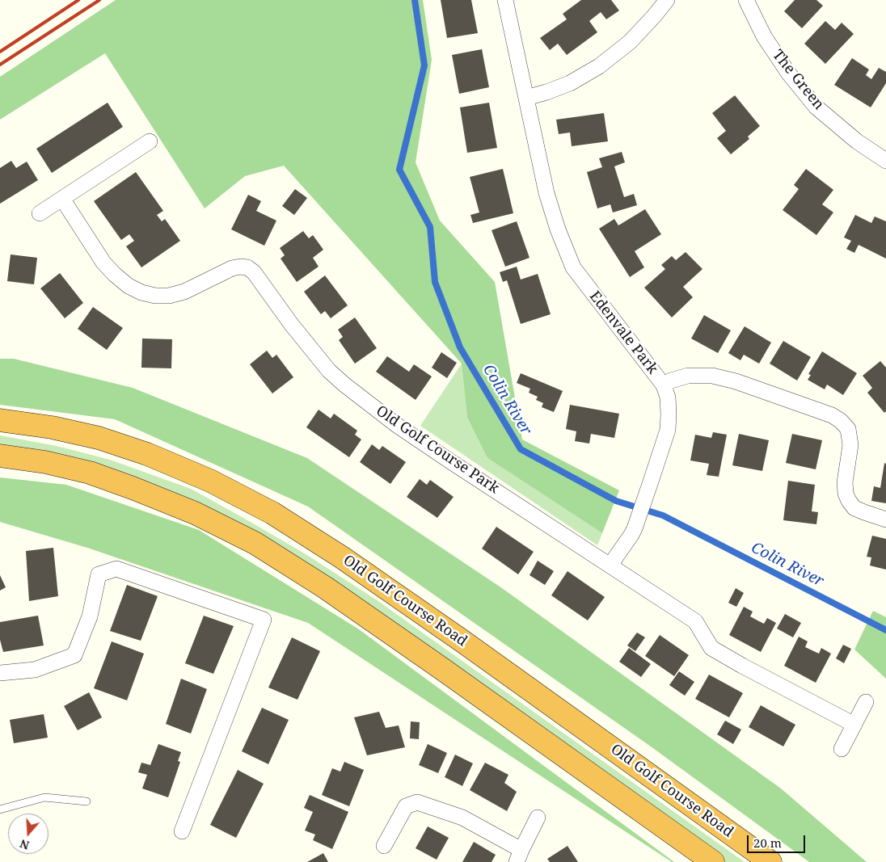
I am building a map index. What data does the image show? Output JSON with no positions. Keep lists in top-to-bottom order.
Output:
{
  "streets": {
    "highway": ["Old Golf Course Road"],
    "street": ["The Green", "Edenvale Park", "Old Golf Course Park"]
  },
  "crossings": [
    ["Edenvale Park", "Old Golf Course Park"]
  ],
  "water": ["Colin River"],
  "scale_bar": "20 m",
  "north": "bottom"
}
